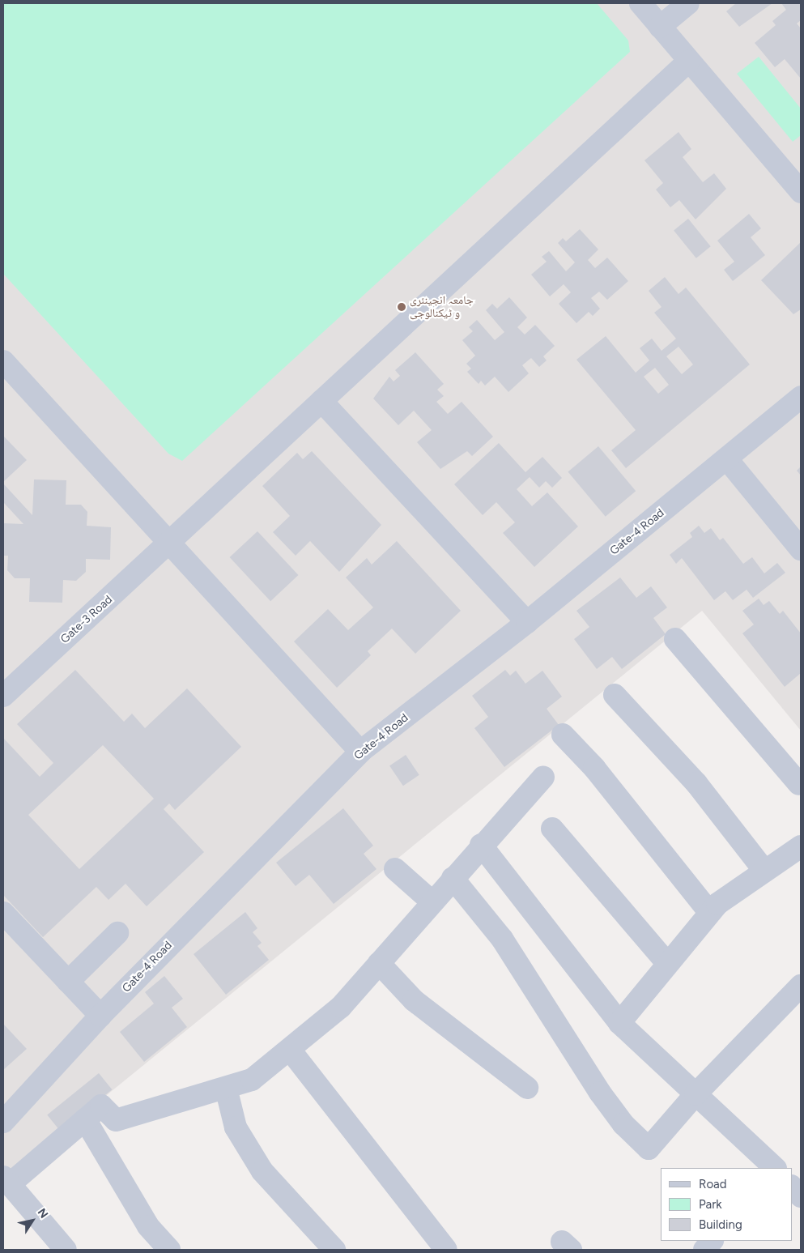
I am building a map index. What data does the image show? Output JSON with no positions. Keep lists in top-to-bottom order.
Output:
{
  "streets": {
    "street": ["Gate-4 Road", "Gate-3 Road"]
  },
  "places": ["جامعہ انجینئری و ٹیکنالوجی"],
  "legend": ["Road", "Park", "Building"],
  "north": "top right"
}
